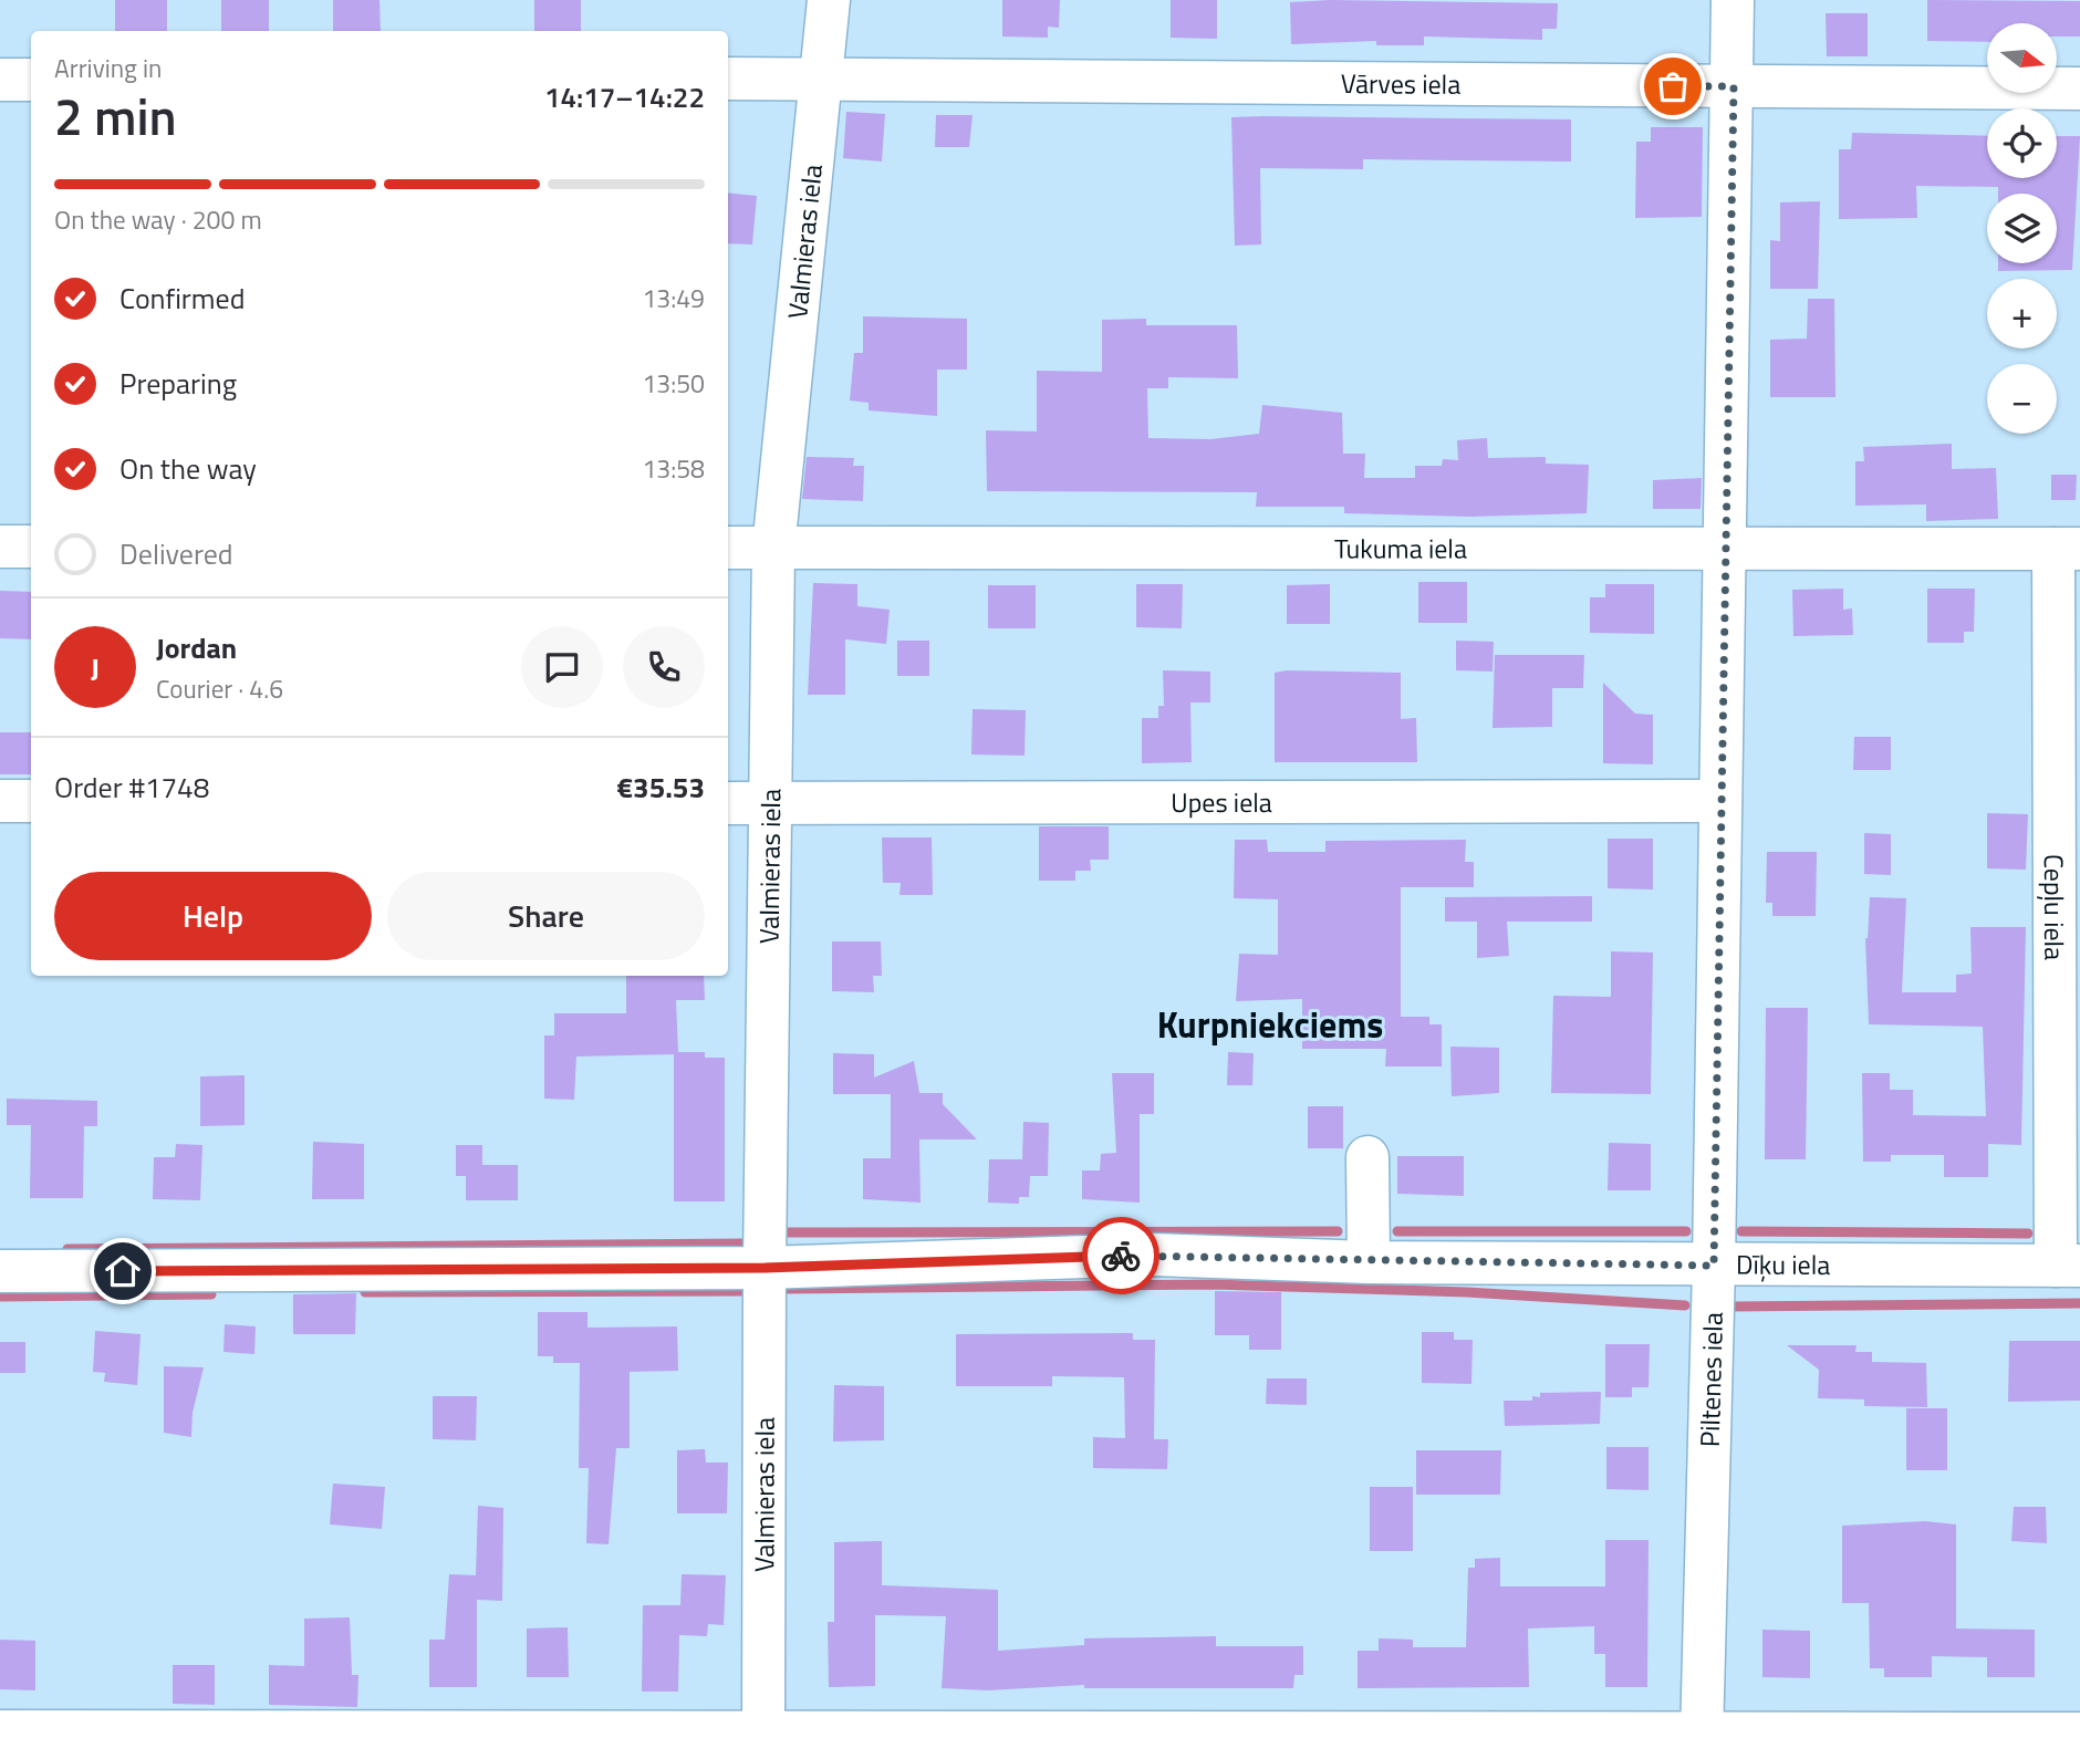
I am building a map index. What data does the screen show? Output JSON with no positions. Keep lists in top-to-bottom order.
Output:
{
  "streets": {
    "street": [
      "Vārves iela",
      "Valmieras iela",
      "Tukuma iela",
      "Upes iela",
      "Cepļu iela",
      "Dīķu iela",
      "Piltenes iela"
    ]
  },
  "crossings": [
    ["Vārves iela", "Valmieras iela"],
    ["Vārves iela", "Piltenes iela"],
    ["Valmieras iela", "Tukuma iela"],
    ["Valmieras iela", "Upes iela"],
    ["Valmieras iela", "Dīķu iela"],
    ["Tukuma iela", "Cepļu iela"],
    ["Tukuma iela", "Piltenes iela"],
    ["Upes iela", "Piltenes iela"],
    ["Cepļu iela", "Dīķu iela"],
    ["Dīķu iela", "Piltenes iela"]
  ],
  "districts": ["Kurpniekciems"],
  "north": "right",
  "page": {
    "map_buttons": ["+", "−"],
    "heading": ["2 min", "Arriving in", "14:17–14:22"],
    "panel": [
      "Jordan",
      "Courier · 4.6",
      "Order #1748",
      "€35.53"
    ],
    "bar": "On the way · 200 m",
    "list": [
      ["Confirmed", "13:49"],
      ["Preparing", "13:50"],
      ["On the way", "13:58"],
      "Delivered"
    ],
    "round": "J",
    "buttons": ["Help", "Share"]
  }
}
